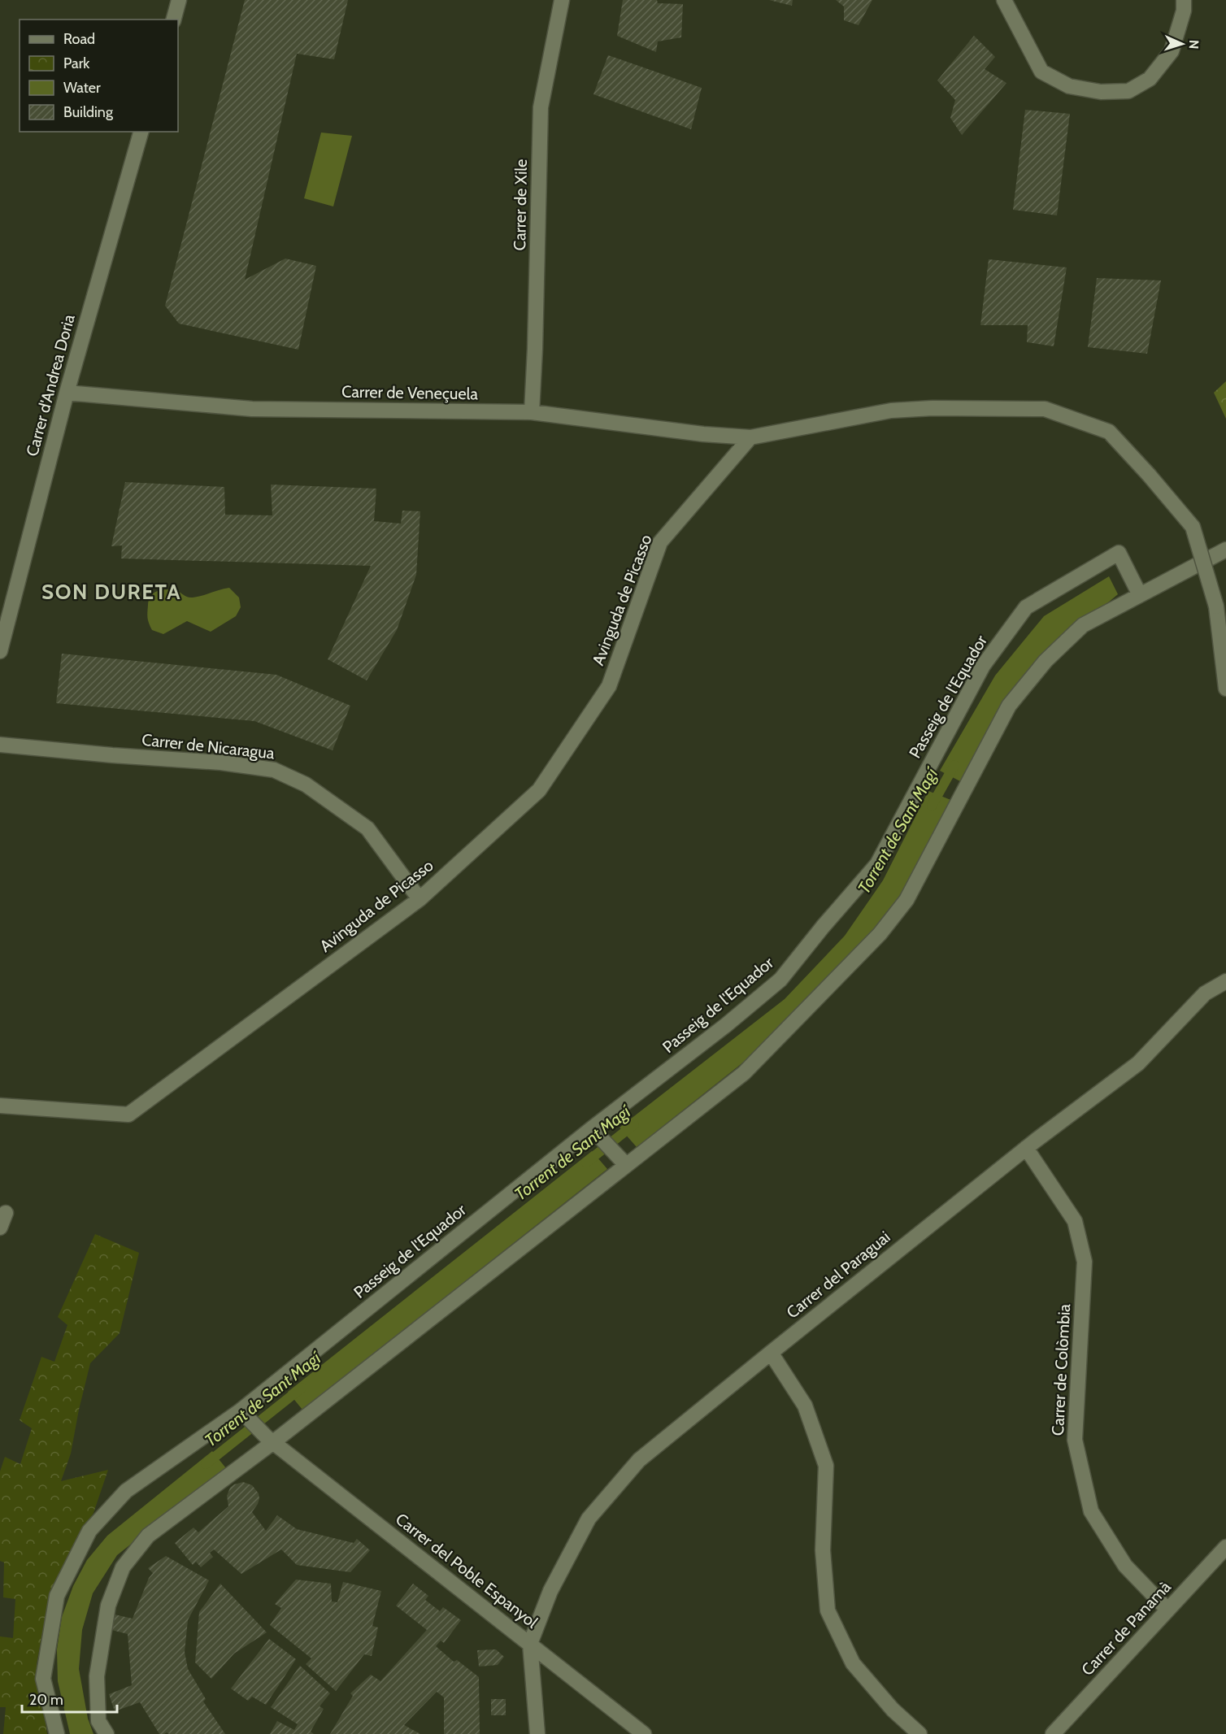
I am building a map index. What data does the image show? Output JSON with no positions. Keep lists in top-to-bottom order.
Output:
{
  "streets": {
    "street": [
      "Carrer de Xile",
      "Carrer d'Andrea Doria",
      "Carrer de Veneçuela",
      "Avinguda de Picasso",
      "Passeig de l'Equador",
      "Carrer de Nicaragua",
      "Carrer del Paraguai",
      "Carrer de Colòmbia",
      "Carrer del Poble Espanyol",
      "Carrer de Panamà"
    ]
  },
  "crossings": [
    ["Carrer de Xile", "Carrer de Veneçuela"],
    ["Carrer d'Andrea Doria", "Carrer de Veneçuela"],
    ["Carrer de Veneçuela", "Avinguda de Picasso"],
    ["Avinguda de Picasso", "Carrer de Nicaragua"],
    ["Passeig de l'Equador", "Carrer del Poble Espanyol"],
    ["Carrer del Paraguai", "Carrer de Colòmbia"],
    ["Carrer del Paraguai", "Carrer del Poble Espanyol"],
    ["Carrer de Colòmbia", "Carrer de Panamà"]
  ],
  "districts": ["SON DURETA"],
  "water": ["Torrent de Sant Magí"],
  "legend": [
    "Road",
    "Park",
    "Water",
    "Building"
  ],
  "scale_bar": "20 m",
  "north": "right"
}
